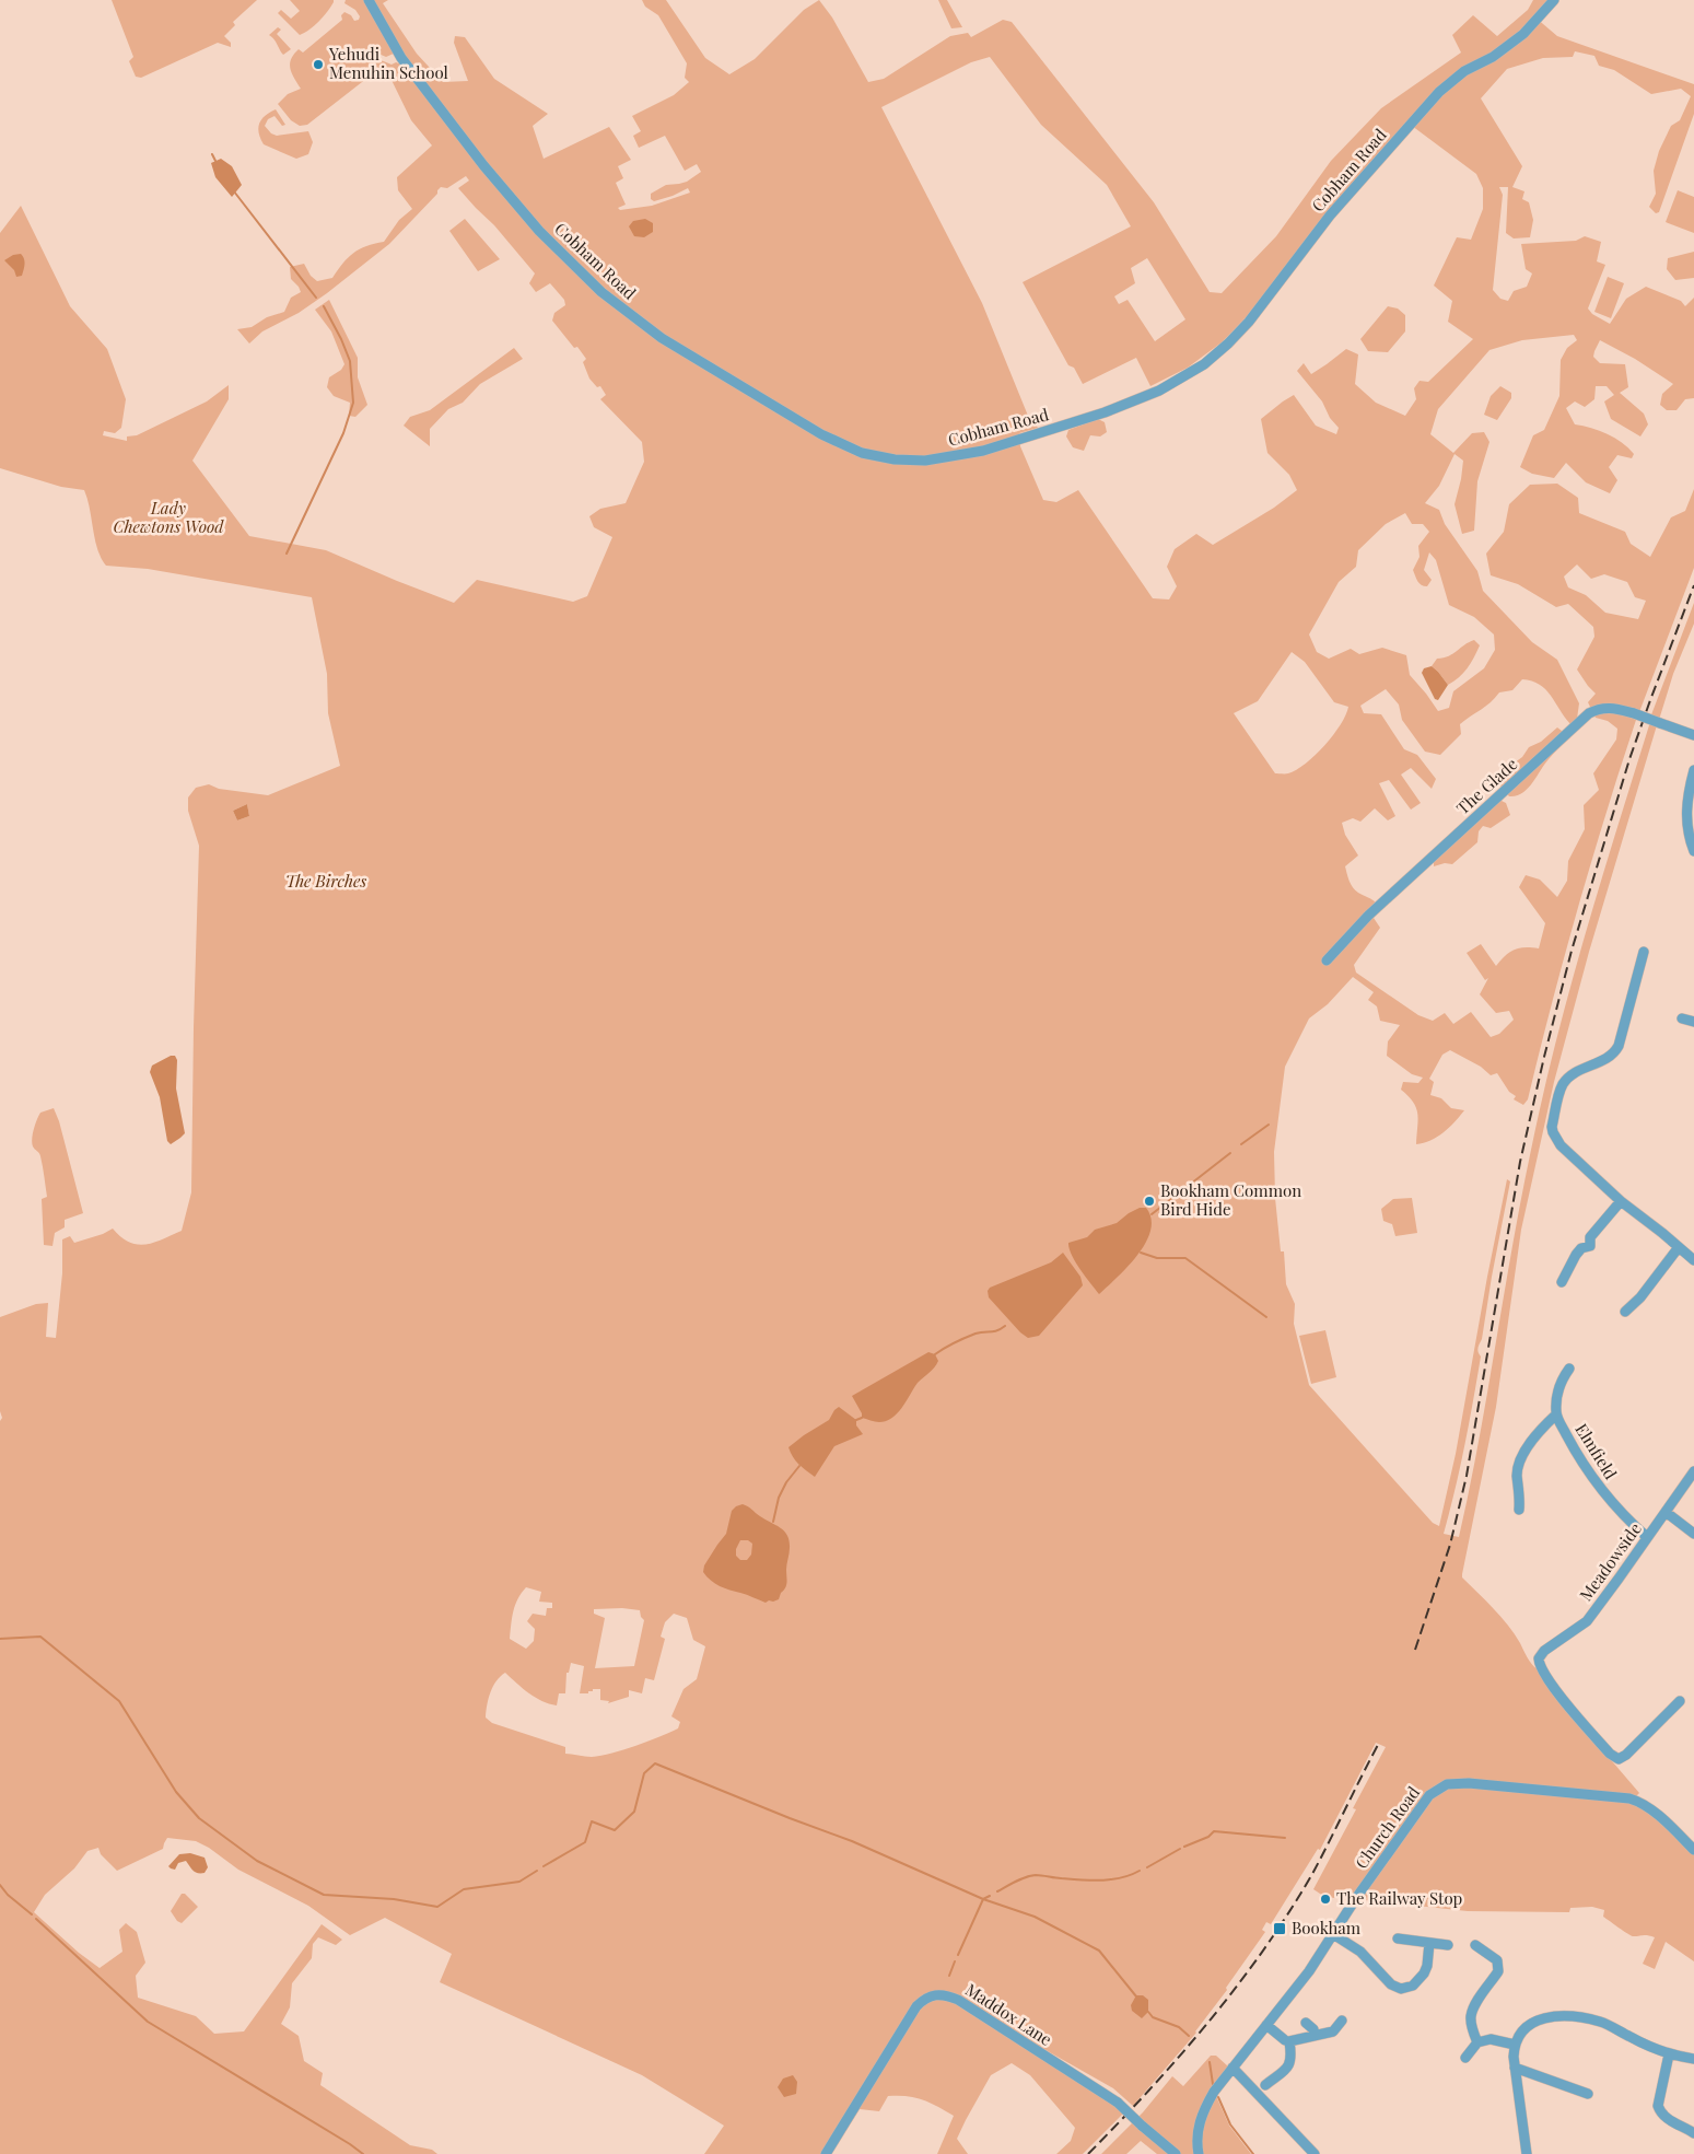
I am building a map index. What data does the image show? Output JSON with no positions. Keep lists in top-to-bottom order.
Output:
{
  "streets": {
    "street": [
      "Cobham Road",
      "The Glade",
      "Elmfield",
      "Meadowside",
      "Church Road",
      "Maddox Lane"
    ]
  },
  "crossings": [
    ["Elmfield", "Meadowside"]
  ],
  "parks": ["Lady Chewtons Wood", "The Birches"],
  "places": {
    "other": ["Yehudi Menuhin School", "Bookham Common Bird Hide", "The Railway Stop"],
    "transit": ["Bookham"]
  }
}
